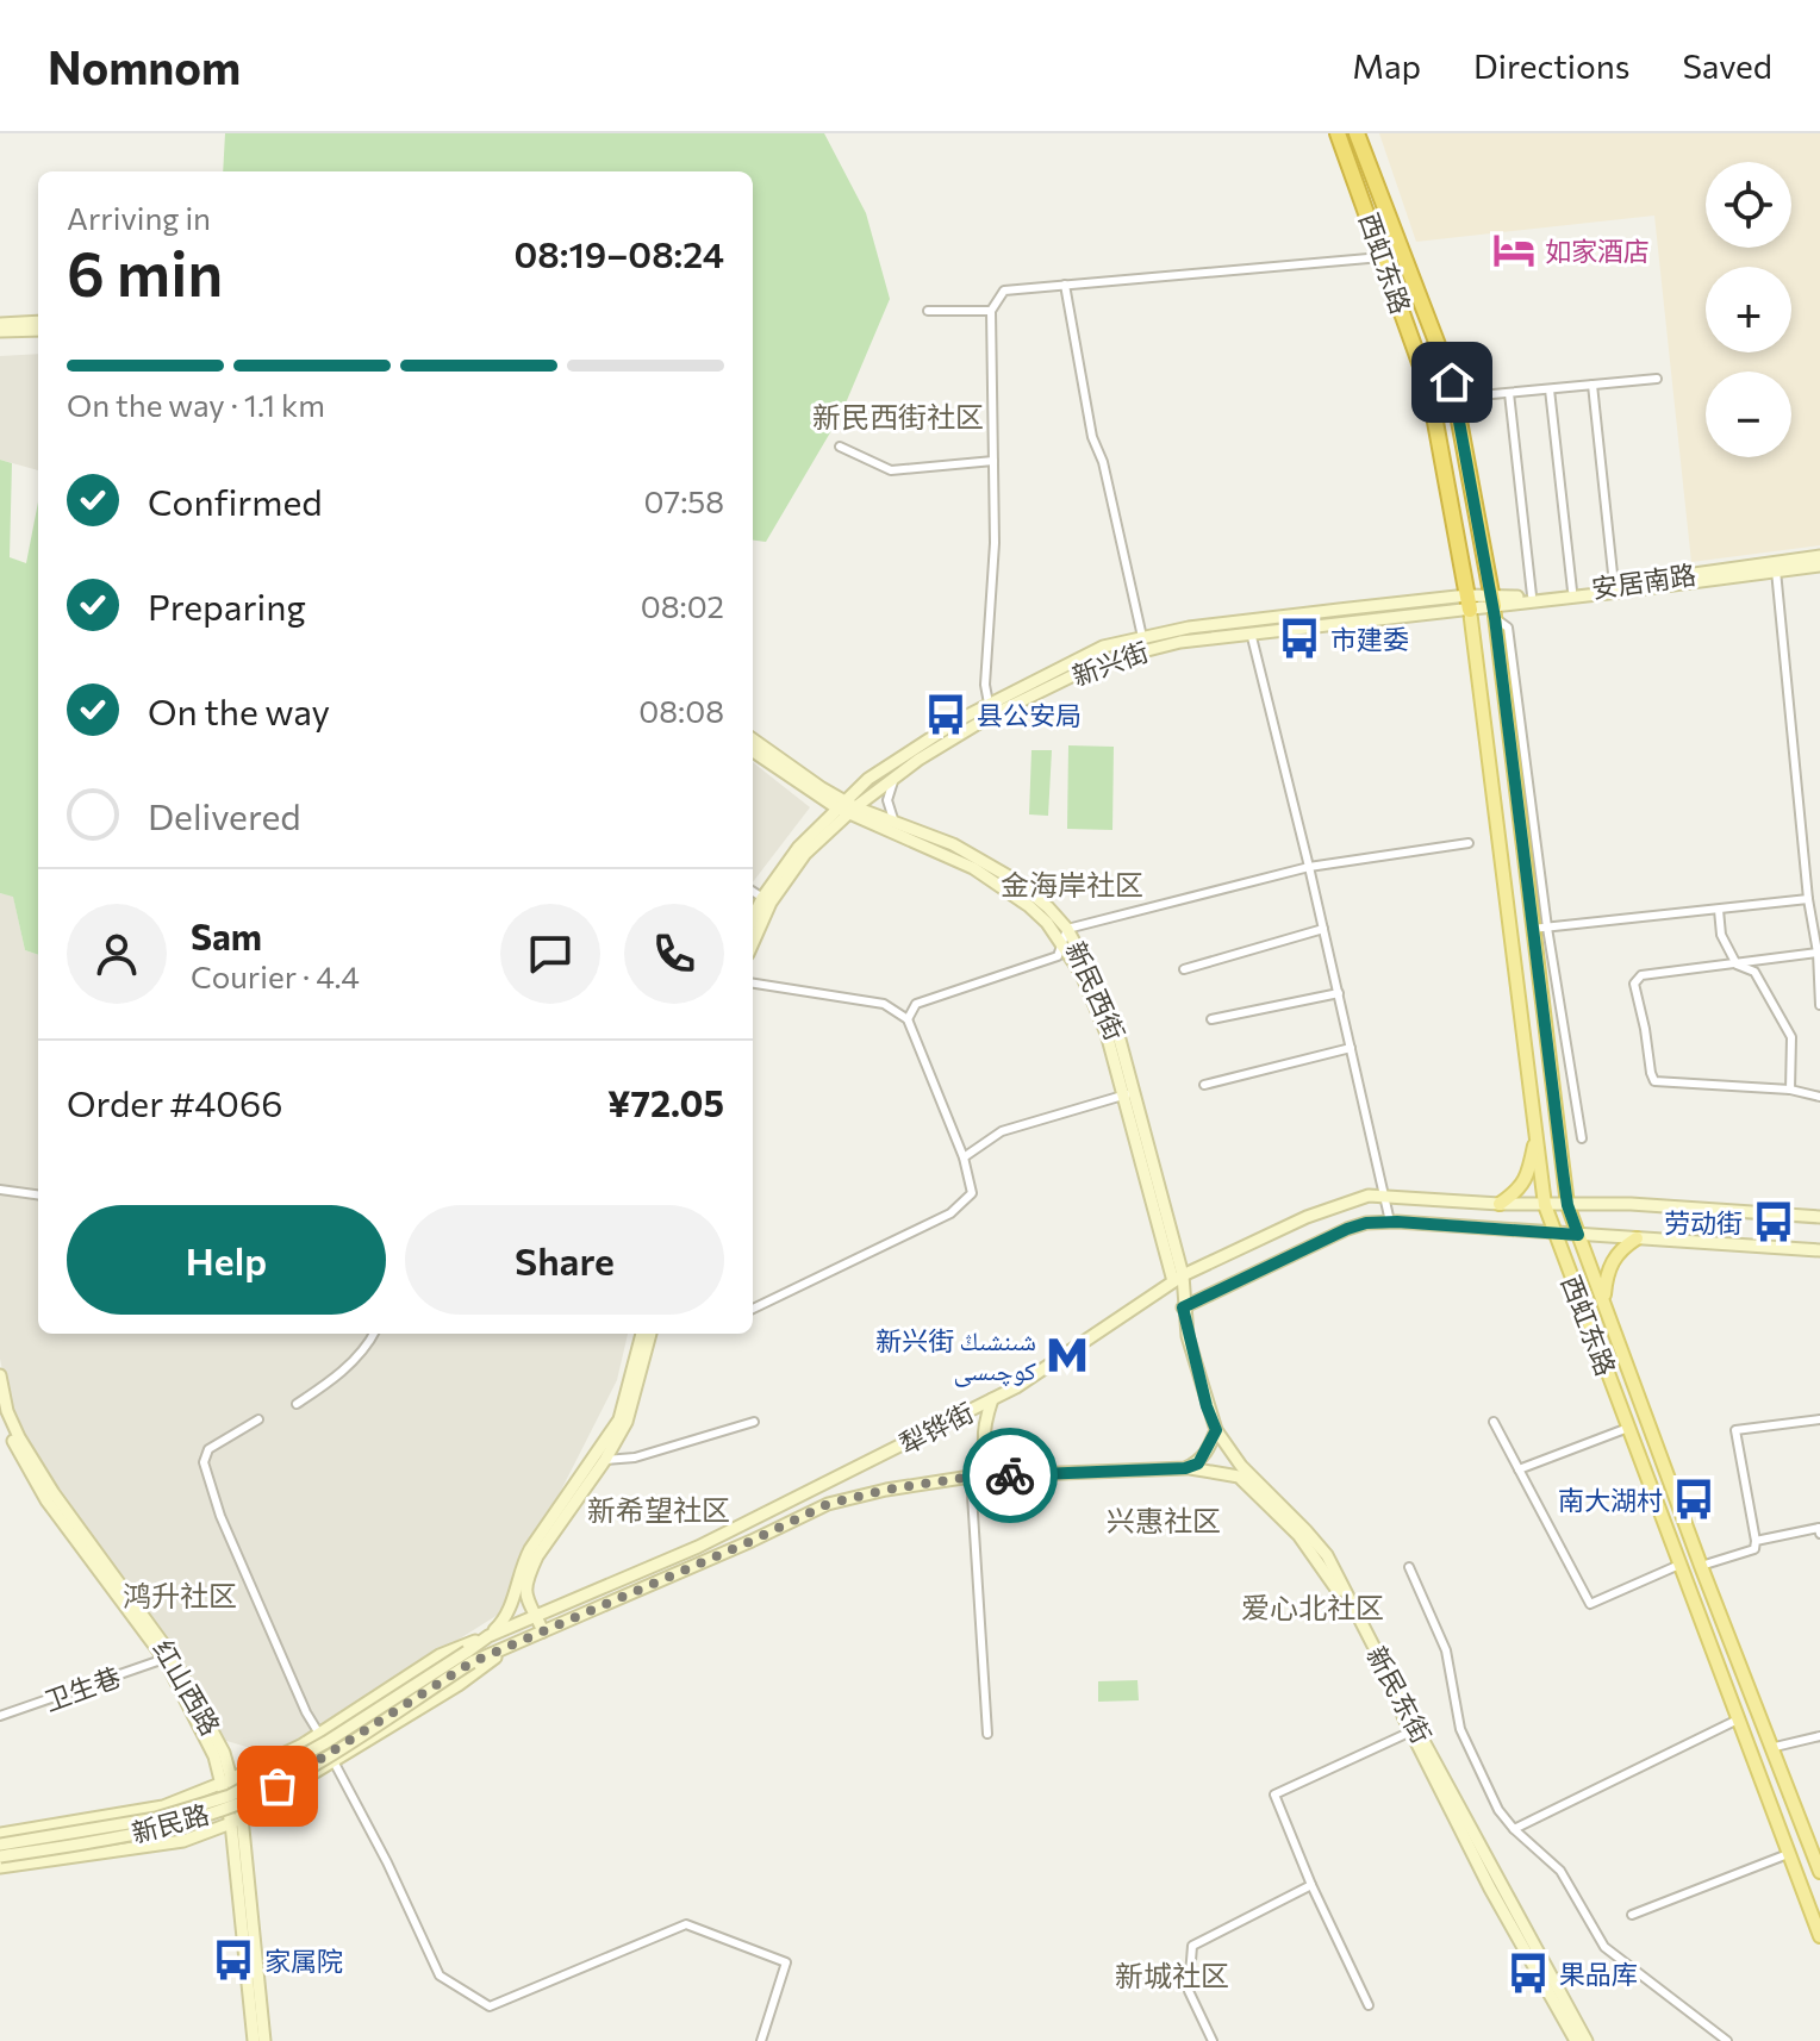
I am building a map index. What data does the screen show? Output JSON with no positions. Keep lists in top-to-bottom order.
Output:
{
  "streets": {
    "highway": ["西虹东路"],
    "main road": [
      "安居南路",
      "新兴街",
      "新民西街",
      "犁铧街",
      "红山西路",
      "新民东街",
      "新民路"
    ],
    "street": ["卫生巷"]
  },
  "crossings": [
    ["西虹东路", "安居南路"],
    ["西虹东路", "新兴街"],
    ["西虹东路", "犁铧街"],
    ["安居南路", "新兴街"],
    ["新兴街", "新民西街"],
    ["新民西街", "犁铧街"],
    ["新民西街", "新民东街"],
    ["犁铧街", "新民东街"],
    ["犁铧街", "新民路"],
    ["红山西路", "卫生巷"]
  ],
  "districts": [
    "新民西街社区",
    "金海岸社区",
    "新希望社区",
    "兴惠社区",
    "鸿升社区",
    "爱心北社区",
    "新城社区"
  ],
  "places": {
    "hotel": ["如家酒店"],
    "bus stop": [
      "市建委",
      "县公安局",
      "劳动街",
      "南大湖村",
      "家属院",
      "果品库"
    ],
    "metro station": ["新兴街 شىنشىڭ كوچىسى"]
  },
  "page": {
    "header": "Nomnom",
    "nav": ["Map", "Directions", "Saved"],
    "map_buttons": ["+", "−"],
    "heading": ["6 min", "Arriving in", "08:19–08:24"],
    "panel": [
      "Sam",
      "Courier · 4.4",
      "Order #4066",
      "¥72.05"
    ],
    "bar": "On the way · 1.1 km",
    "list": [
      ["Confirmed", "07:58"],
      ["Preparing", "08:02"],
      ["On the way", "08:08"],
      "Delivered"
    ],
    "buttons": ["Help", "Share"]
  }
}
